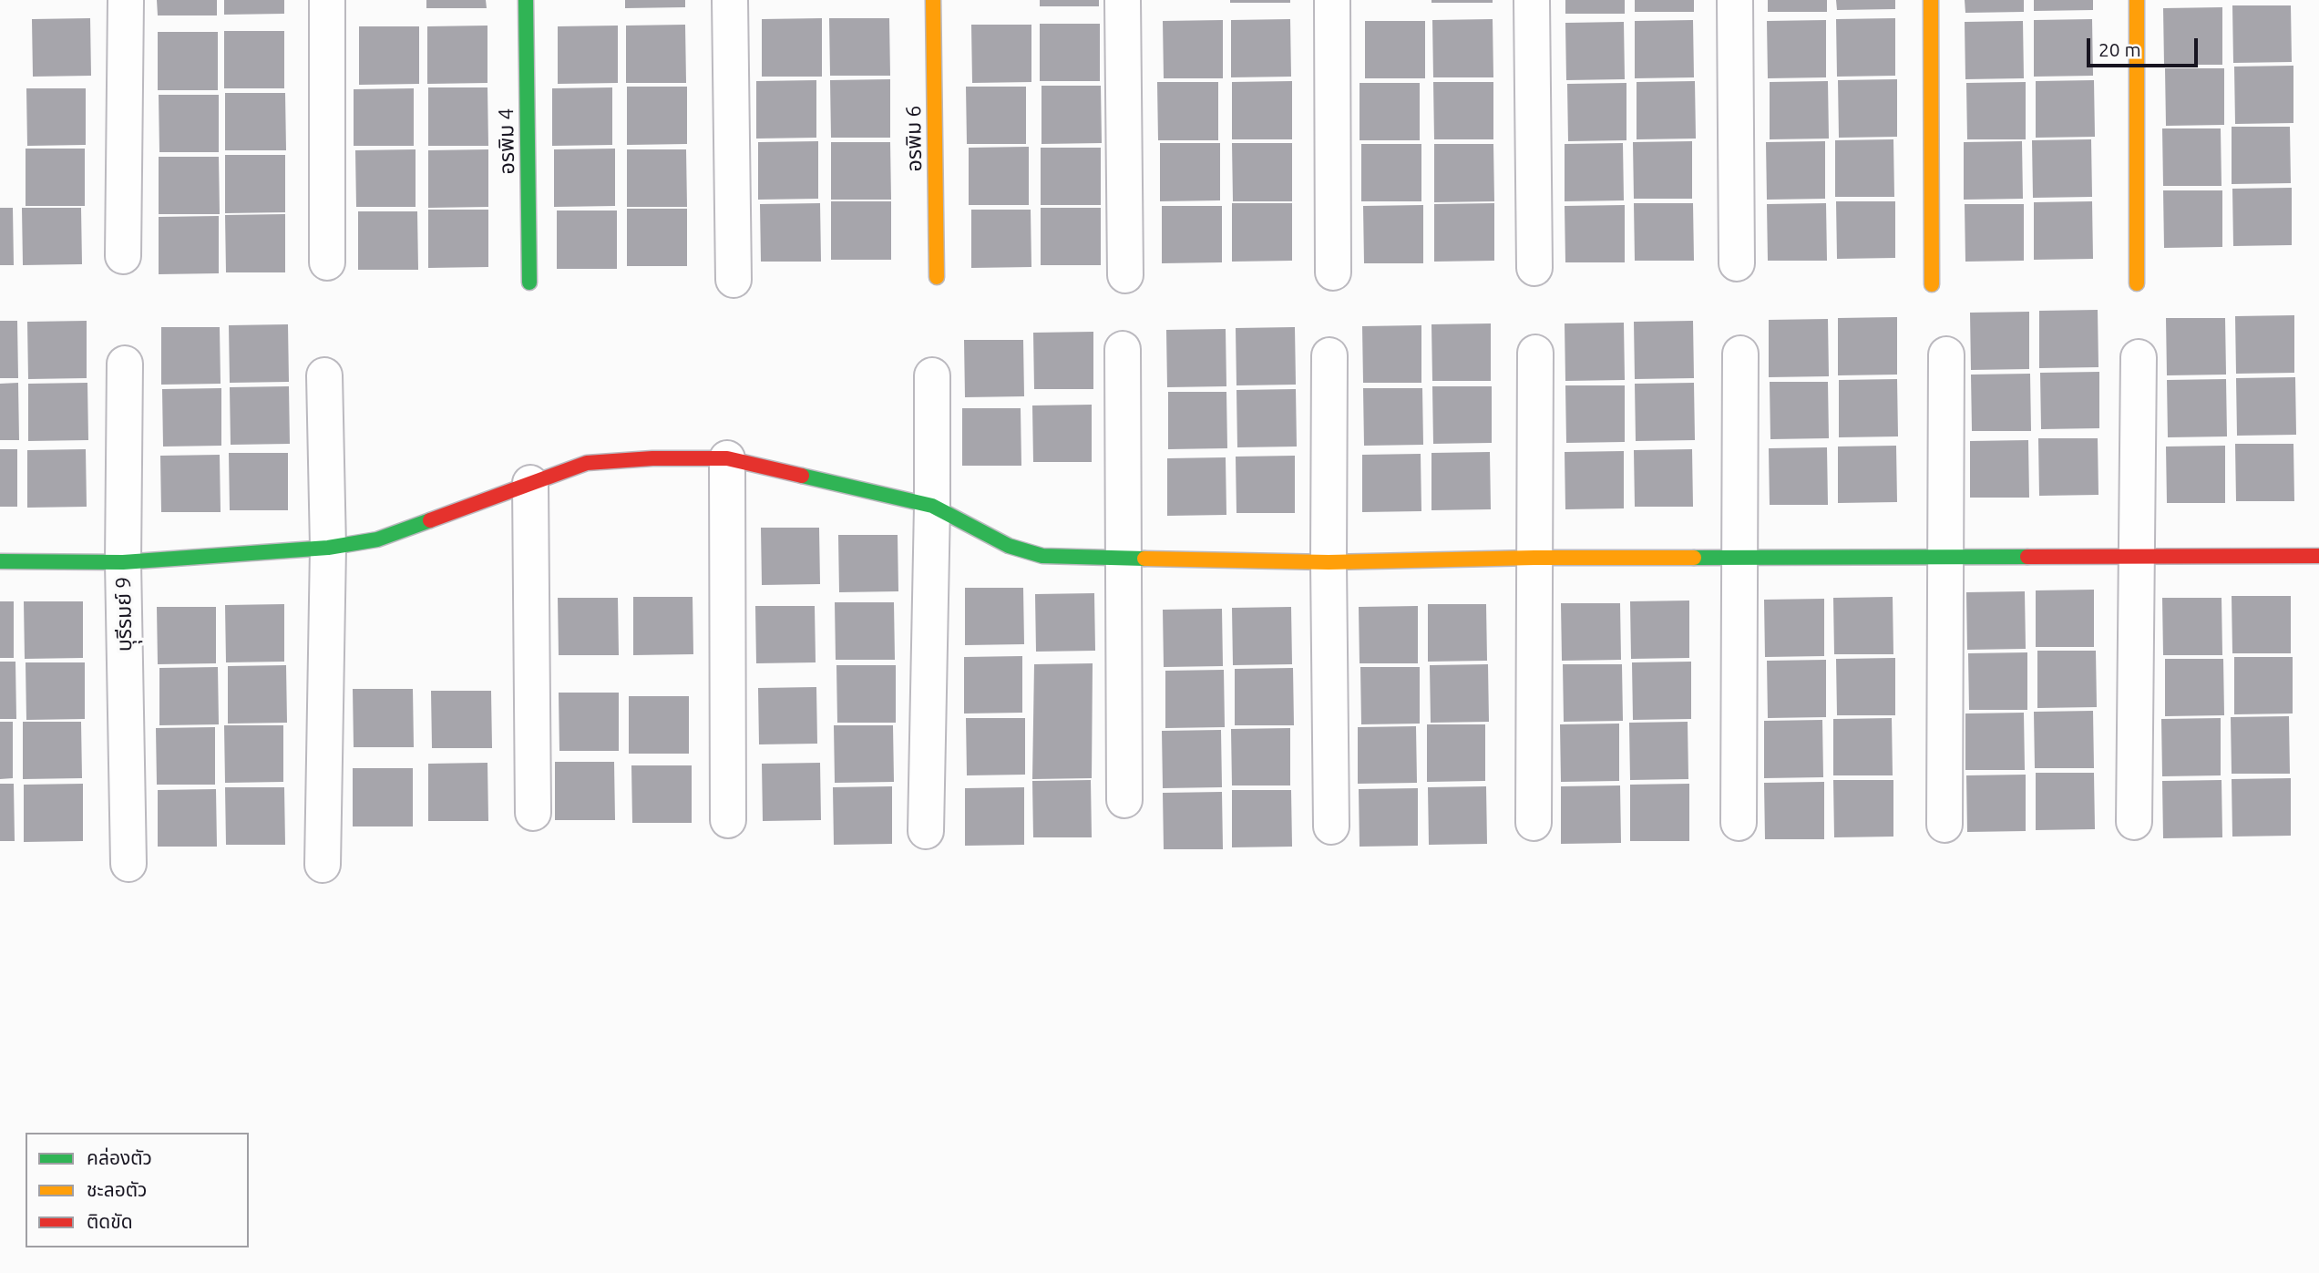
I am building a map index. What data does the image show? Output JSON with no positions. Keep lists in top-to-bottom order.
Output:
{
  "streets": {
    "street": ["อรพิม 6", "อรพิม 4", "บุุรีรมย์ 9"]
  },
  "legend": ["คล่องตัว", "ชะลอตัว", "ติดขัด"],
  "scale_bar": "20 m"
}
